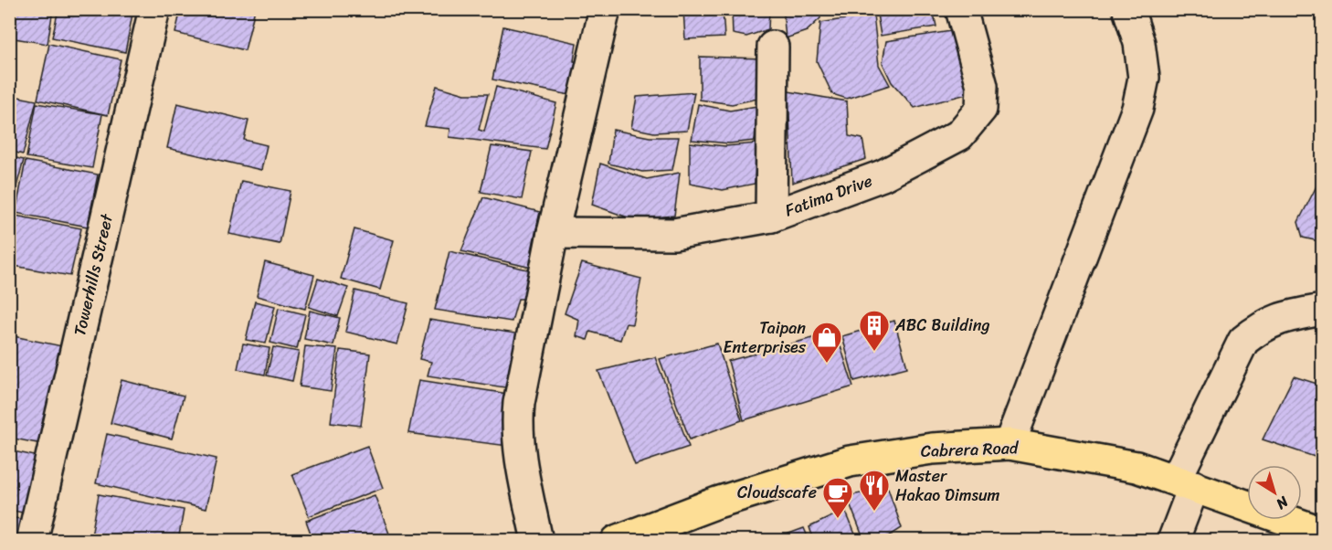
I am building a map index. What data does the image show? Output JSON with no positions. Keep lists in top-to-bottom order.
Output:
{
  "streets": {
    "main road": ["Cabrera Road"],
    "street": ["Fatima Drive", "Towerhills Street"]
  },
  "places": {
    "building": ["ABC Building"],
    "shop": ["Taipan Enterprises"],
    "restaurant": ["Master Hakao Dimsum"],
    "cafe": ["Cloudscafe"]
  },
  "north": "bottom right"
}
